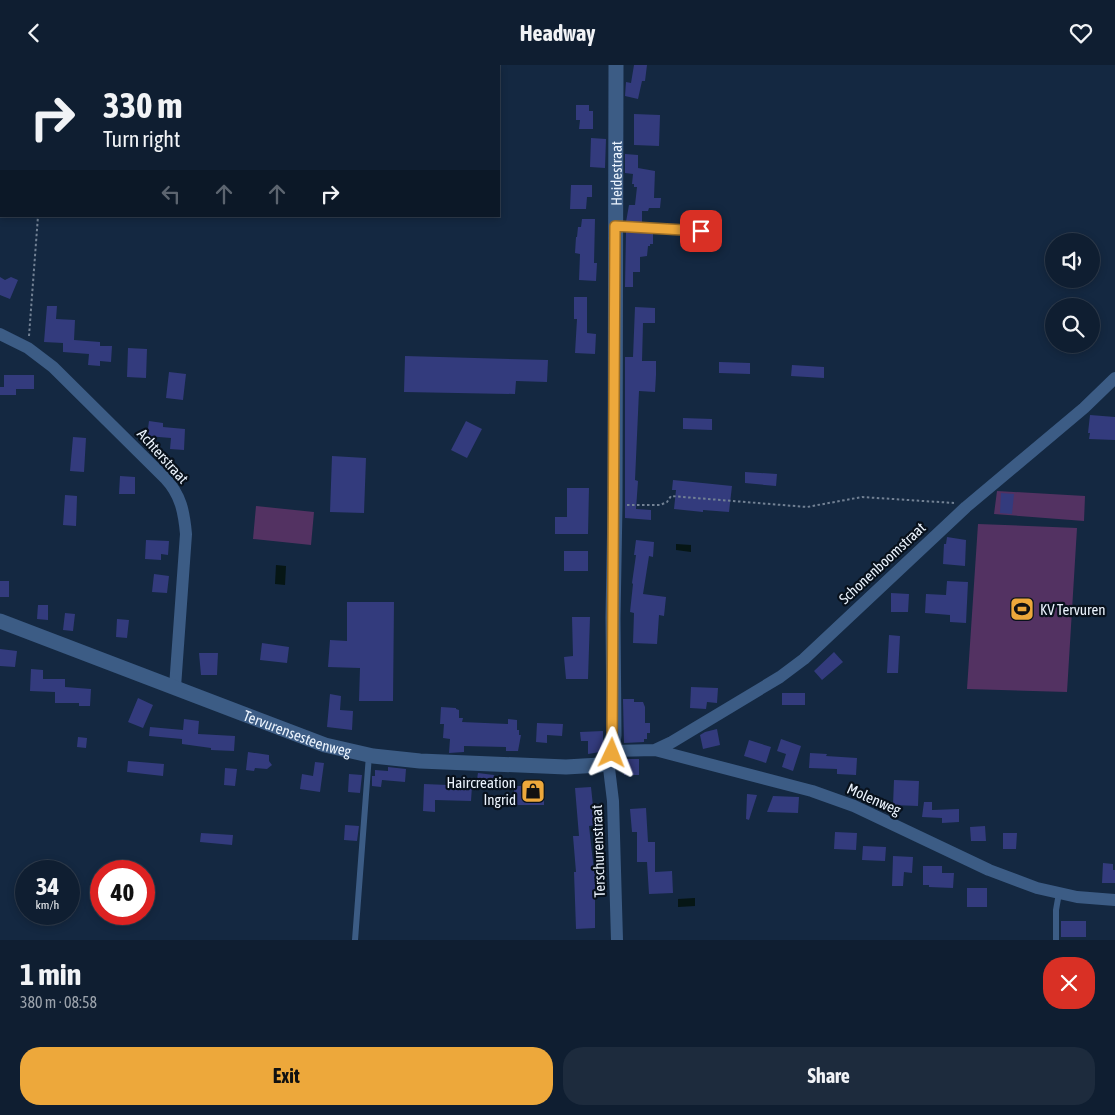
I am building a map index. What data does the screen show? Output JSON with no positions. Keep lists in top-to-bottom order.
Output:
{
  "streets": {
    "street": [
      "Heidestraat",
      "Achterstraat",
      "Schonenboomstraat",
      "Tervurensesteenweg",
      "Molenweg",
      "Terschurenstraat"
    ]
  },
  "crossings": [
    ["Heidestraat", "Tervurensesteenweg"],
    ["Heidestraat", "Molenweg"],
    ["Heidestraat", "Terschurenstraat"],
    ["Achterstraat", "Tervurensesteenweg"],
    ["Schonenboomstraat", "Molenweg"],
    ["Tervurensesteenweg", "Molenweg"],
    ["Tervurensesteenweg", "Terschurenstraat"],
    ["Molenweg", "Terschurenstraat"]
  ],
  "places": {
    "sports": ["KV Tervuren"],
    "shop": ["Haircreation Ingrid"]
  },
  "page": {
    "header": "Headway",
    "turn": ["330 m", "Turn right"],
    "speed": "34 km/h",
    "limit": "40",
    "heading": ["1 min", "380 m · 08:58"],
    "buttons": ["Exit", "Share"]
  }
}
